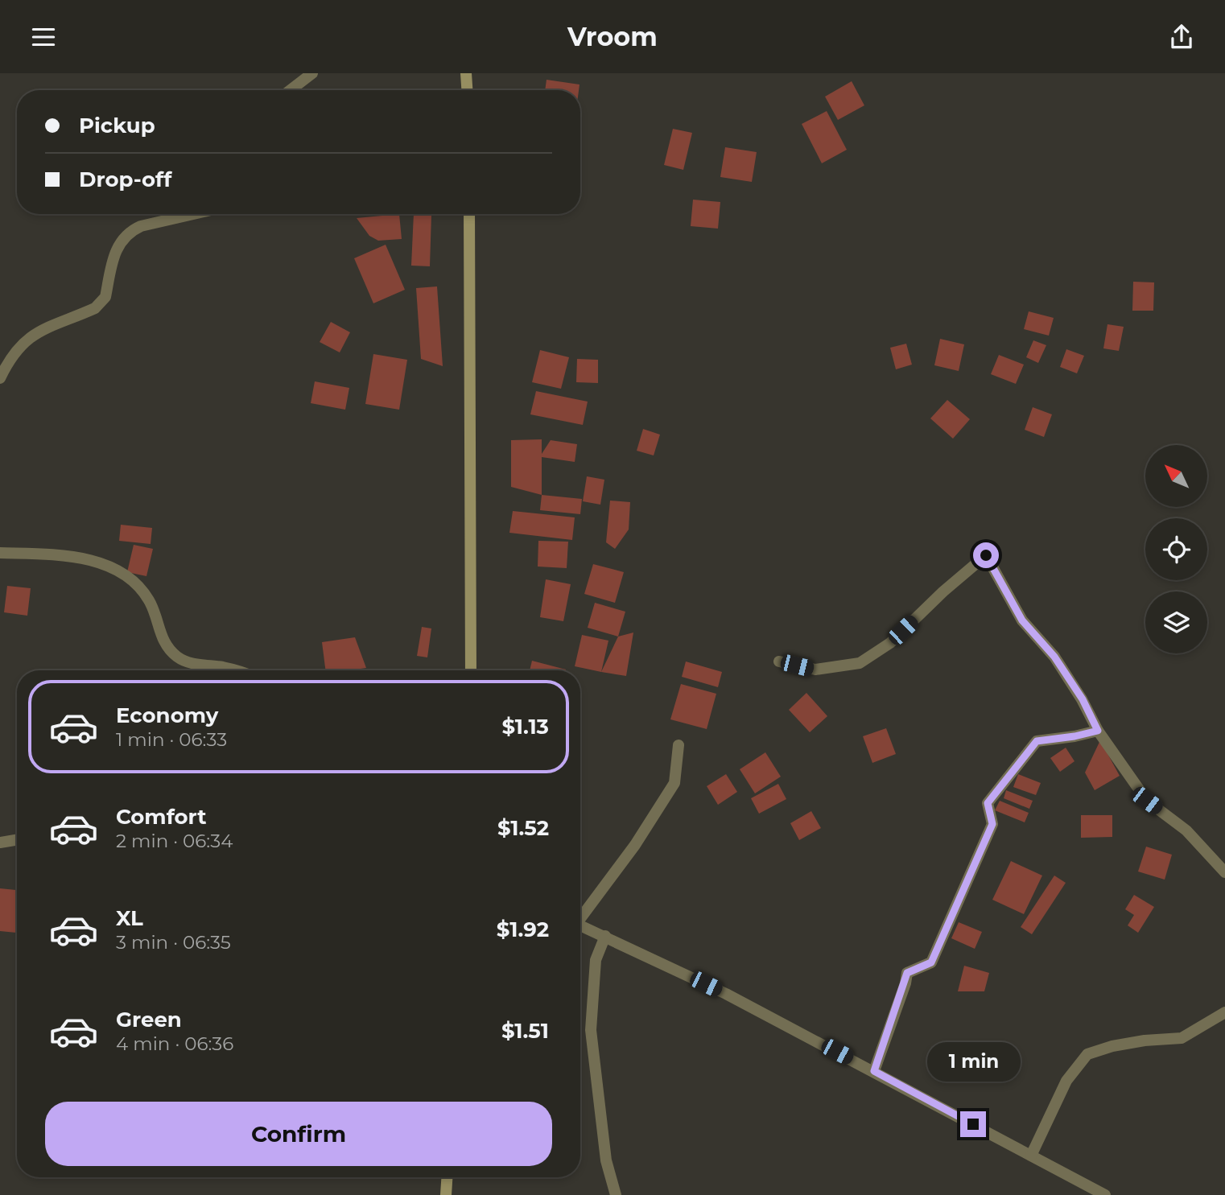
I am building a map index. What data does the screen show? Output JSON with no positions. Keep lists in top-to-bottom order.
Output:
{
  "north": "top left",
  "page": {
    "header": "Vroom",
    "banner": ["Pickup", "Drop-off"],
    "list": [
      {
        "name": "Economy",
        "note": "1 min · 06:33",
        "value": "$1.13"
      },
      {
        "name": "Comfort",
        "note": "2 min · 06:34",
        "value": "$1.52"
      },
      {
        "name": "XL",
        "note": "3 min · 06:35",
        "value": "$1.92"
      },
      {
        "name": "Green",
        "note": "4 min · 06:36",
        "value": "$1.51"
      }
    ],
    "bubble": "1 min",
    "buttons": "Confirm"
  }
}
